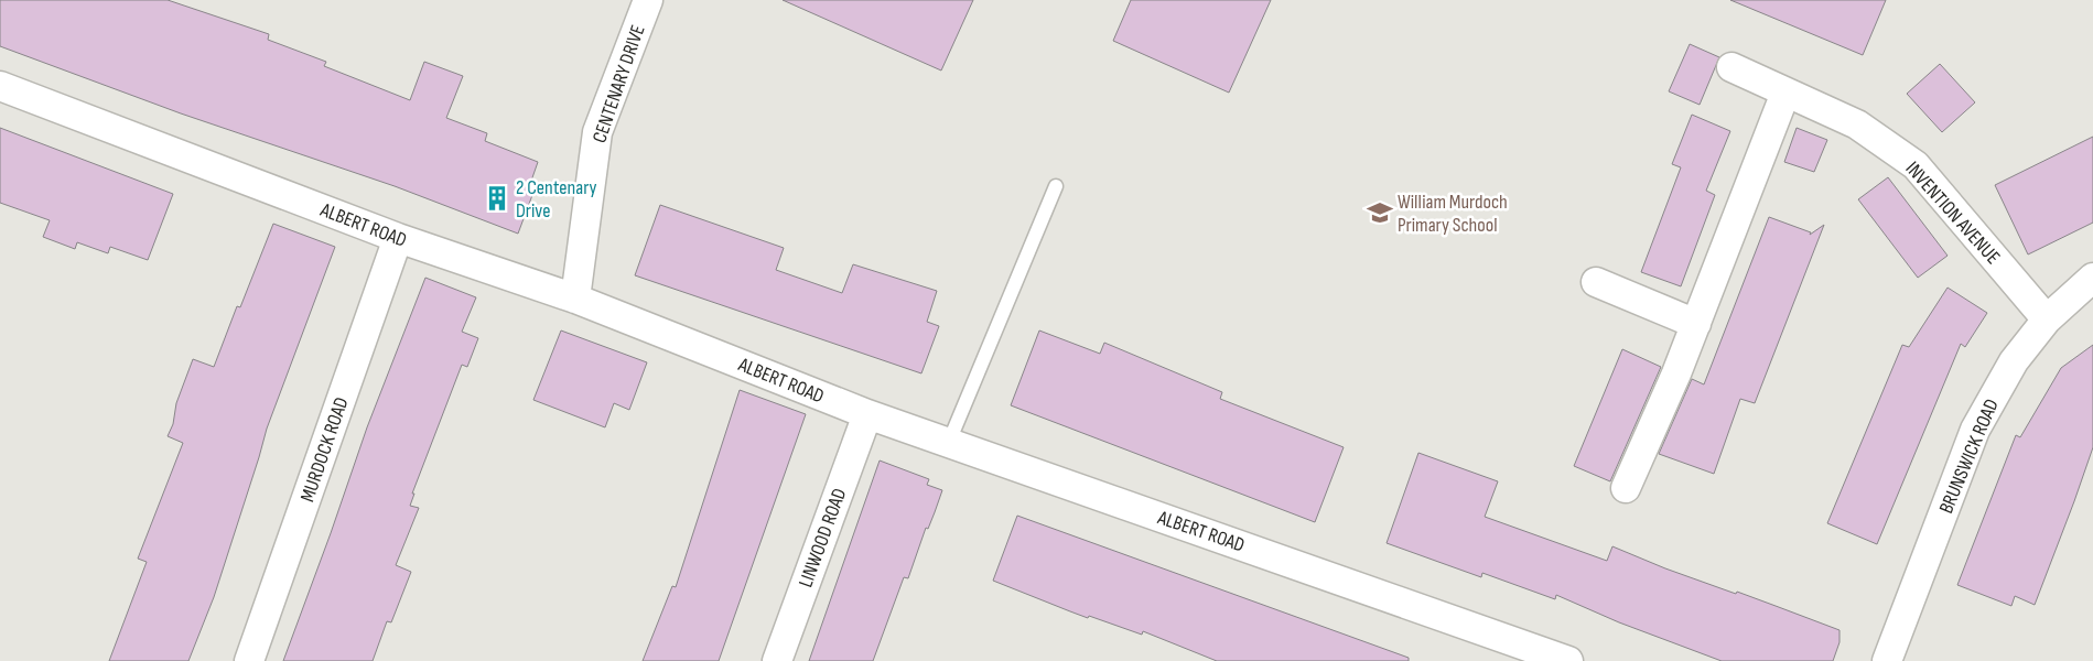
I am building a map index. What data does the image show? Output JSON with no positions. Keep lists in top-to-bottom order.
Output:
{
  "streets": {
    "street": [
      "CENTENARY DRIVE",
      "INVENTION AVENUE",
      "ALBERT ROAD",
      "MURDOCK ROAD",
      "BRUNSWICK ROAD",
      "LINWOOD ROAD"
    ]
  },
  "crossings": [
    ["CENTENARY DRIVE", "ALBERT ROAD"],
    ["INVENTION AVENUE", "BRUNSWICK ROAD"],
    ["ALBERT ROAD", "MURDOCK ROAD"],
    ["ALBERT ROAD", "LINWOOD ROAD"]
  ],
  "places": {
    "building": ["2 Centenary Drive"],
    "school or university": ["William Murdoch Primary School"]
  }
}
